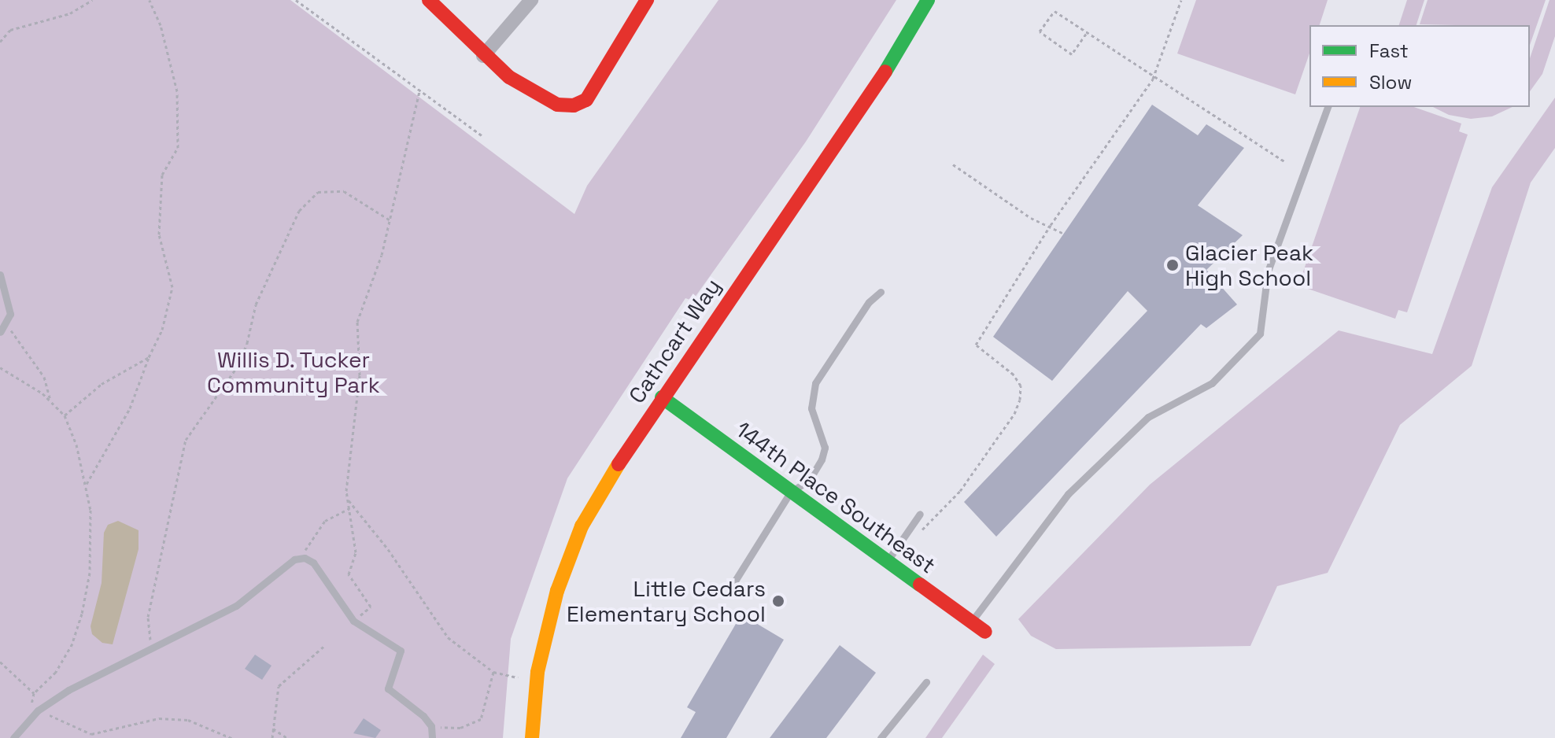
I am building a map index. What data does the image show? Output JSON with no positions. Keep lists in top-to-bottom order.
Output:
{
  "streets": {
    "main road": ["Cathcart Way", "144th Place Southeast"]
  },
  "crossings": [
    ["Cathcart Way", "144th Place Southeast"]
  ],
  "parks": ["Willis D. Tucker Community Park"],
  "places": ["Glacier Peak High School", "Little Cedars Elementary School"],
  "legend": ["Fast", "Slow"]
}
